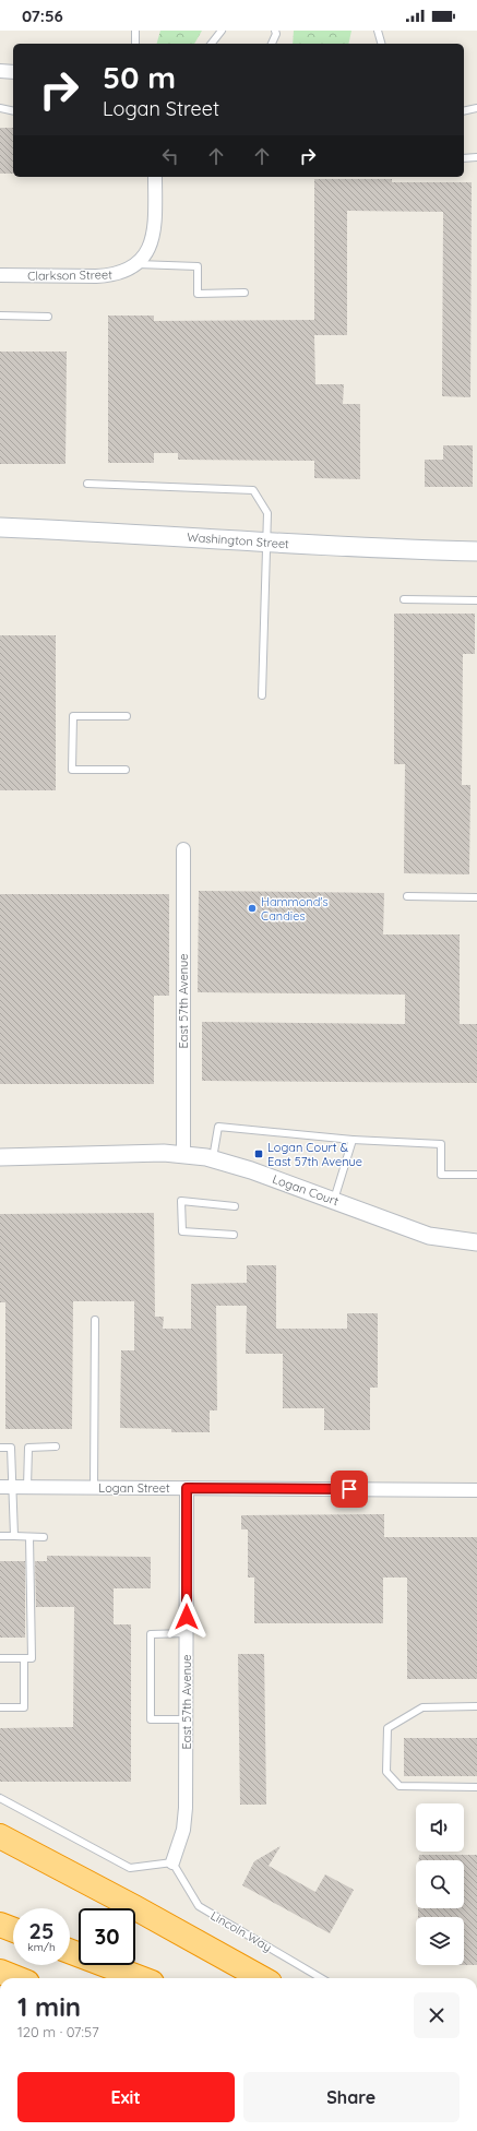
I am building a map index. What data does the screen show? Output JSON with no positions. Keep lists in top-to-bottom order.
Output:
{
  "streets": {
    "main road": ["Washington Street"],
    "street": [
      "Clarkson Street",
      "East 57th Avenue",
      "Logan Court",
      "Logan Street"
    ],
    "lane": ["Lincoln Way"]
  },
  "crossings": [
    ["East 57th Avenue", "Logan Court"],
    ["East 57th Avenue", "Logan Street"],
    ["East 57th Avenue", "Lincoln Way"]
  ],
  "places": {
    "other": ["Hammond's Candies"],
    "transit": ["Logan Court & East 57th Avenue"]
  },
  "page": {
    "status": "07:56",
    "turn": ["50 m", "Logan Street"],
    "speed": "25 km/h",
    "limit": "30",
    "heading": ["1 min", "120 m · 07:57"],
    "buttons": ["Exit", "Share"]
  }
}
